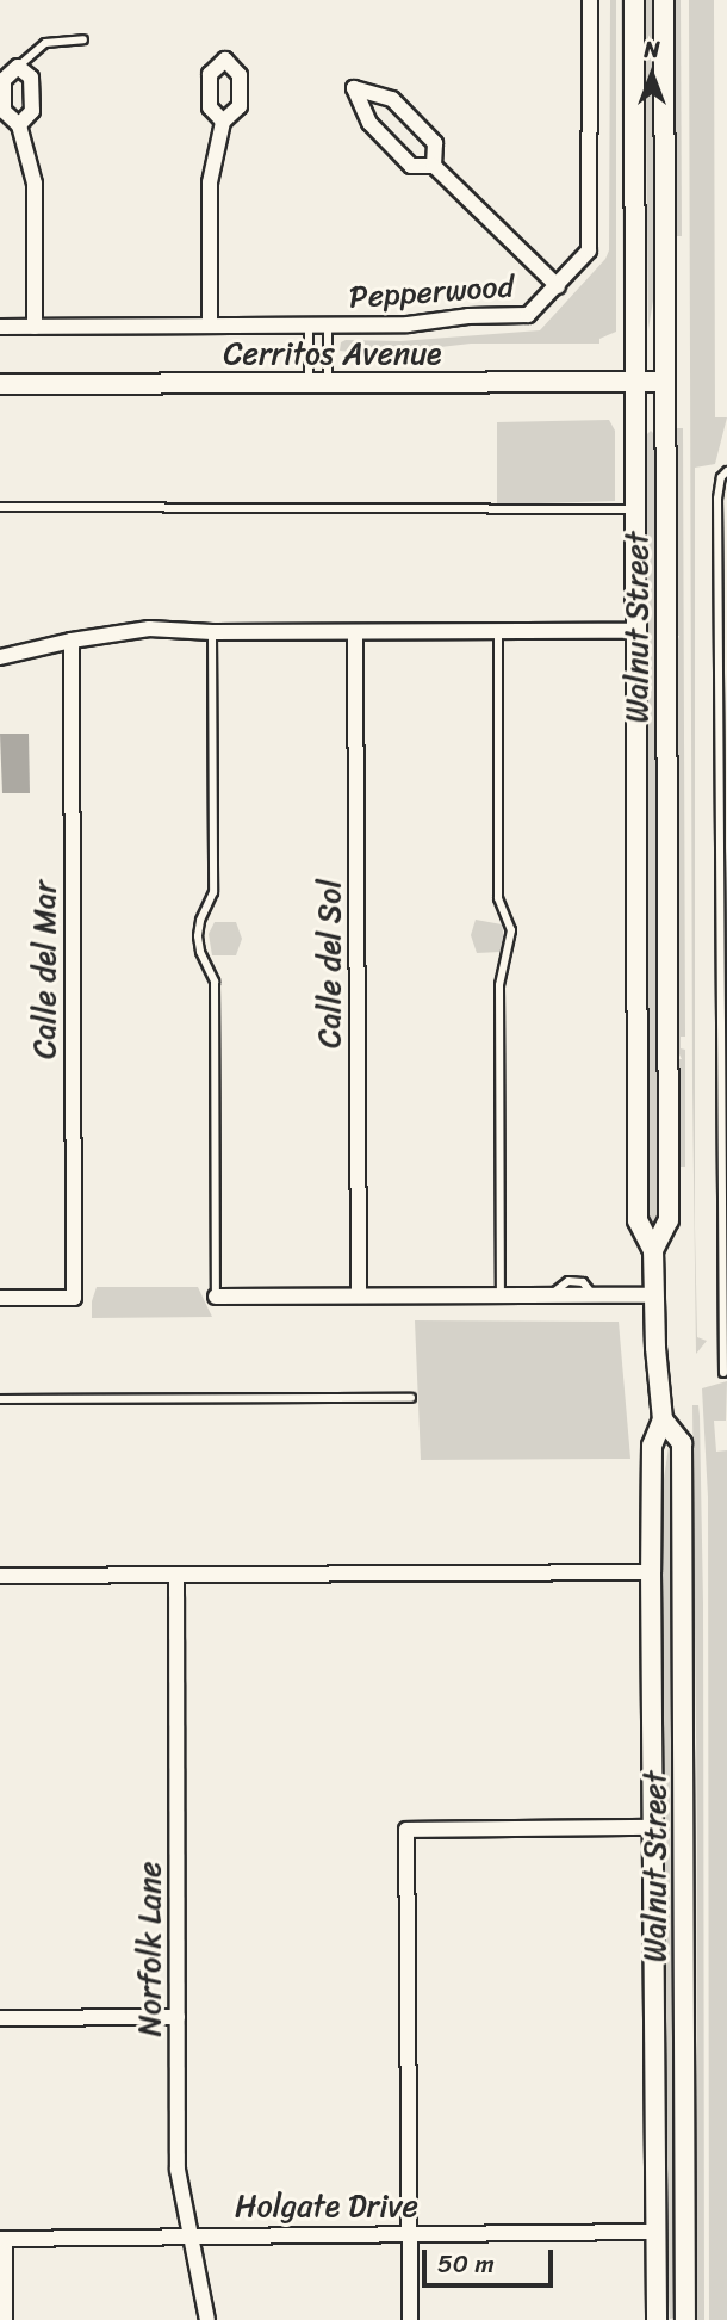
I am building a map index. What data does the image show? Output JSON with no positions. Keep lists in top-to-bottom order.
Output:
{
  "streets": {
    "street": [
      "Pepperwood",
      "Cerritos Avenue",
      "Walnut Street",
      "Calle del Sol",
      "Calle del Mar",
      "Norfolk Lane",
      "Holgate Drive"
    ]
  },
  "crossings": [
    ["Cerritos Avenue", "Walnut Street"],
    ["Walnut Street", "Holgate Drive"],
    ["Norfolk Lane", "Holgate Drive"]
  ],
  "scale_bar": "50 m",
  "north": "top"
}
